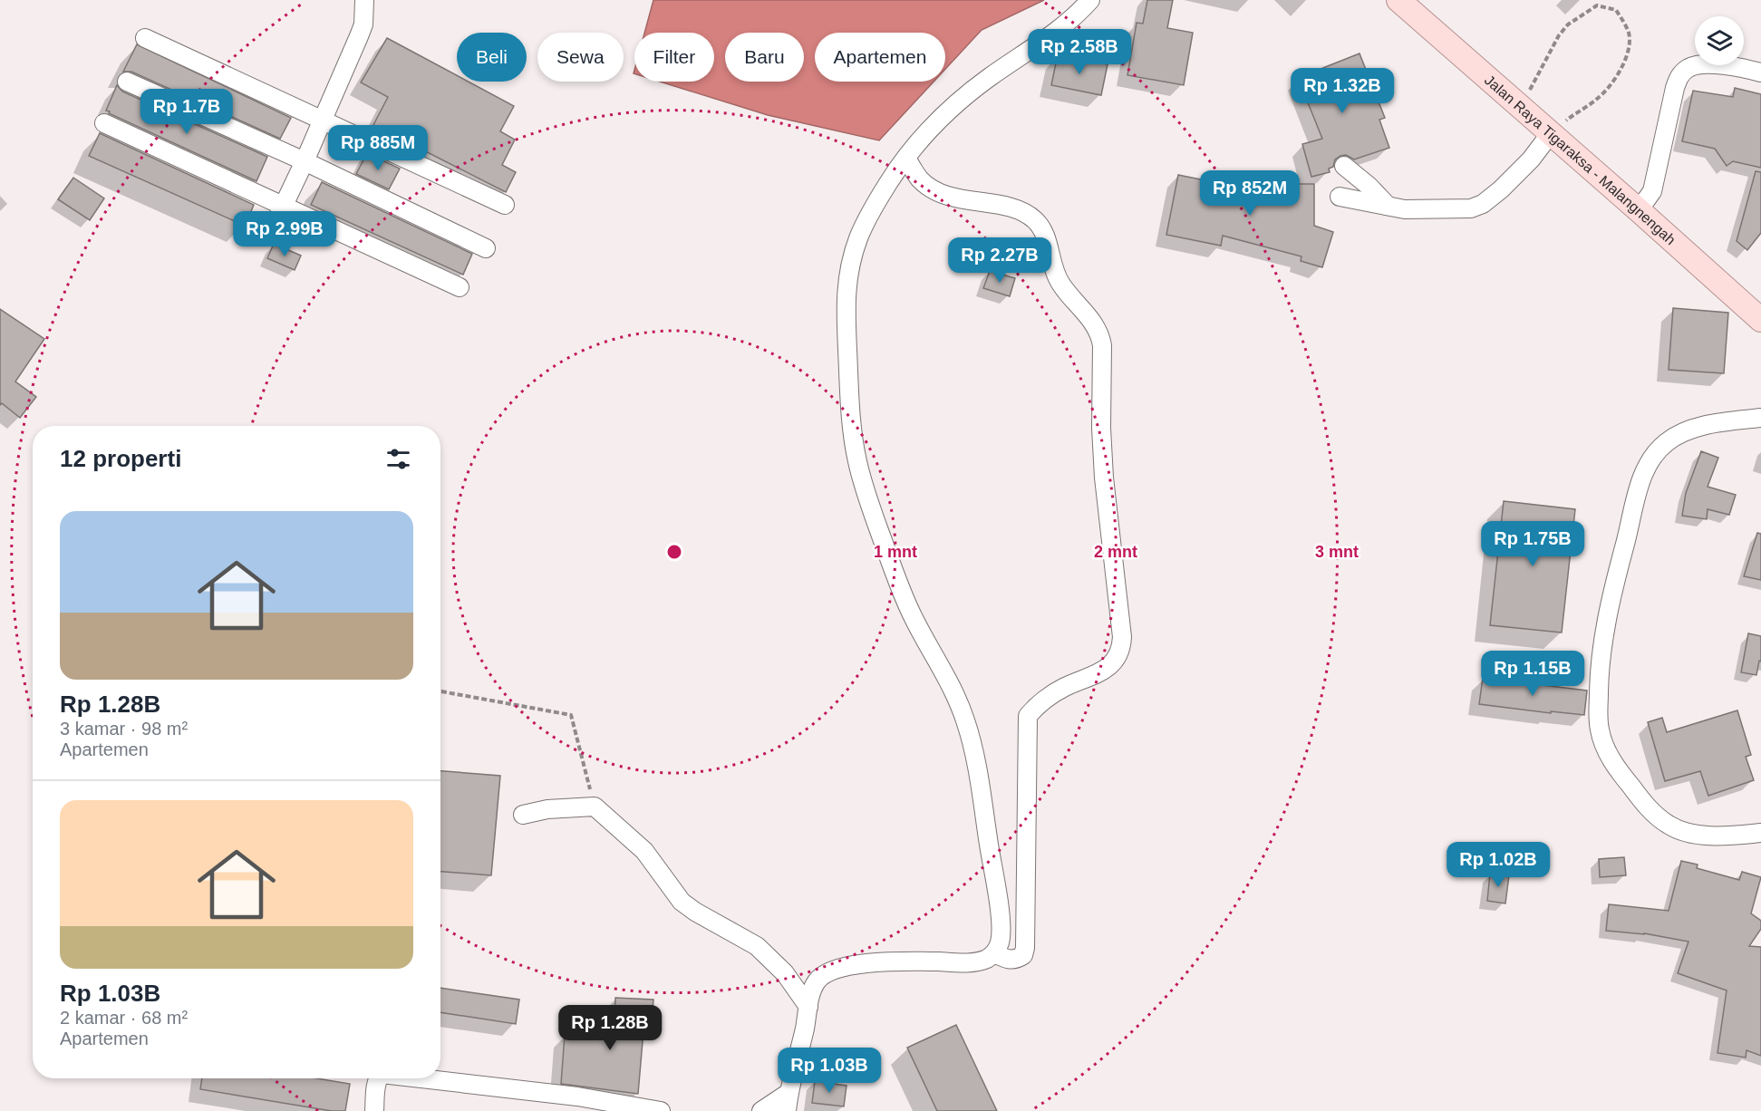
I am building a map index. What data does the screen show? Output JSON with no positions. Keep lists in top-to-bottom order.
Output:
{
  "streets": {
    "main road": ["Jalan Raya Tigaraksa - Malangnengah"]
  },
  "page": {
    "price": [
      "Rp 2.58B",
      "Rp 1.32B",
      "Rp 1.7B",
      "Rp 885M",
      "Rp 852M",
      "Rp 2.99B",
      "Rp 2.27B",
      "Rp 1.75B",
      "Rp 1.15B",
      "Rp 1.02B",
      "Rp 1.28B",
      "Rp 1.03B"
    ],
    "chip": [
      "Beli",
      "Sewa",
      "Filter",
      "Baru",
      "Apartemen"
    ],
    "heading": "12 properti",
    "list": [
      {
        "name": "Rp 1.28B",
        "note": "3 kamar · 98 m² · Apartemen"
      },
      {
        "name": "Rp 1.03B",
        "note": "2 kamar · 68 m² · Apartemen"
      }
    ]
  },
  "rings": ["1 mnt", "2 mnt", "3 mnt"]
}
